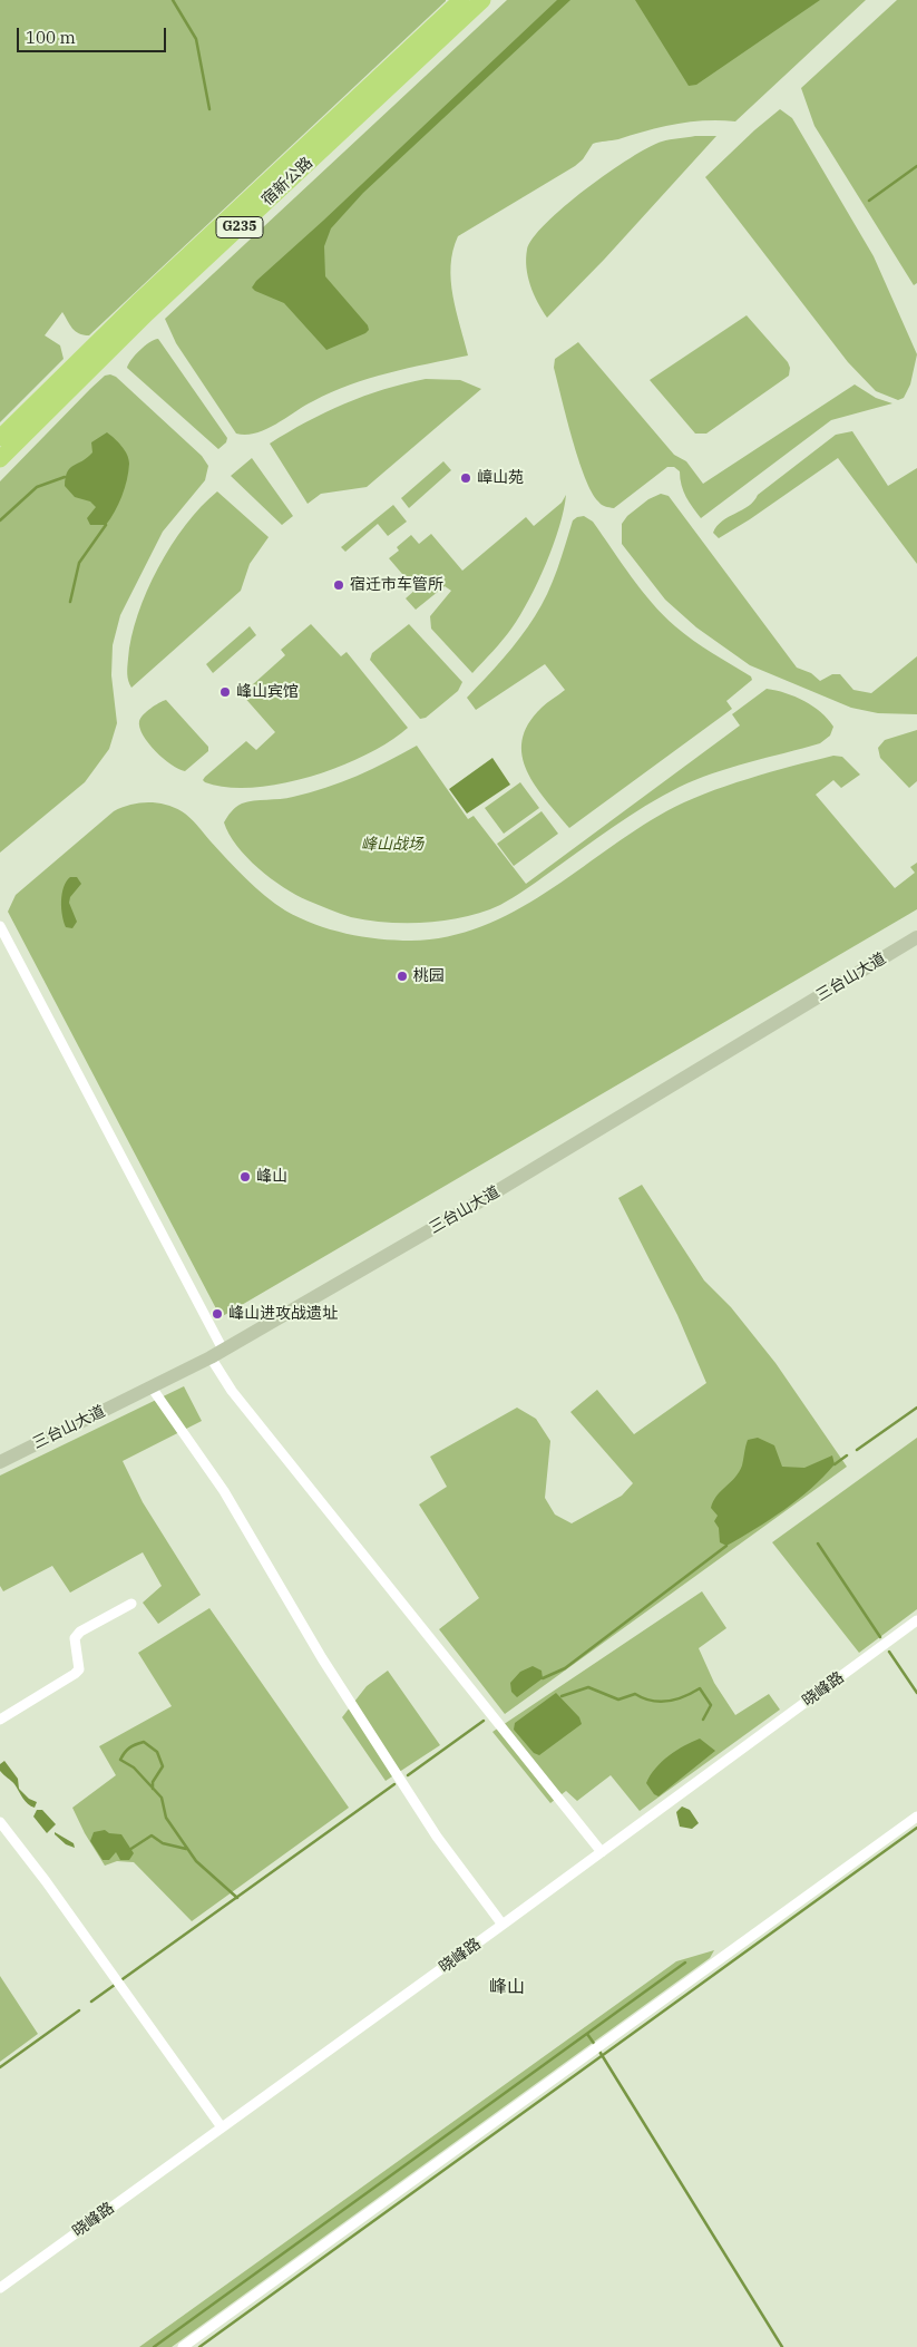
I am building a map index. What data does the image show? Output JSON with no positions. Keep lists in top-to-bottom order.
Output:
{
  "streets": {
    "highway": ["宿新公路", "G235"],
    "main road": ["三台山大道"],
    "street": ["晓峰路"]
  },
  "districts": ["峰山"],
  "parks": ["峰山战场"],
  "places": [
    "嶂山苑",
    "宿迁市车管所",
    "峰山宾馆",
    "桃园",
    "峰山",
    "峰山进攻战遗址"
  ],
  "scale_bar": "100 m"
}
